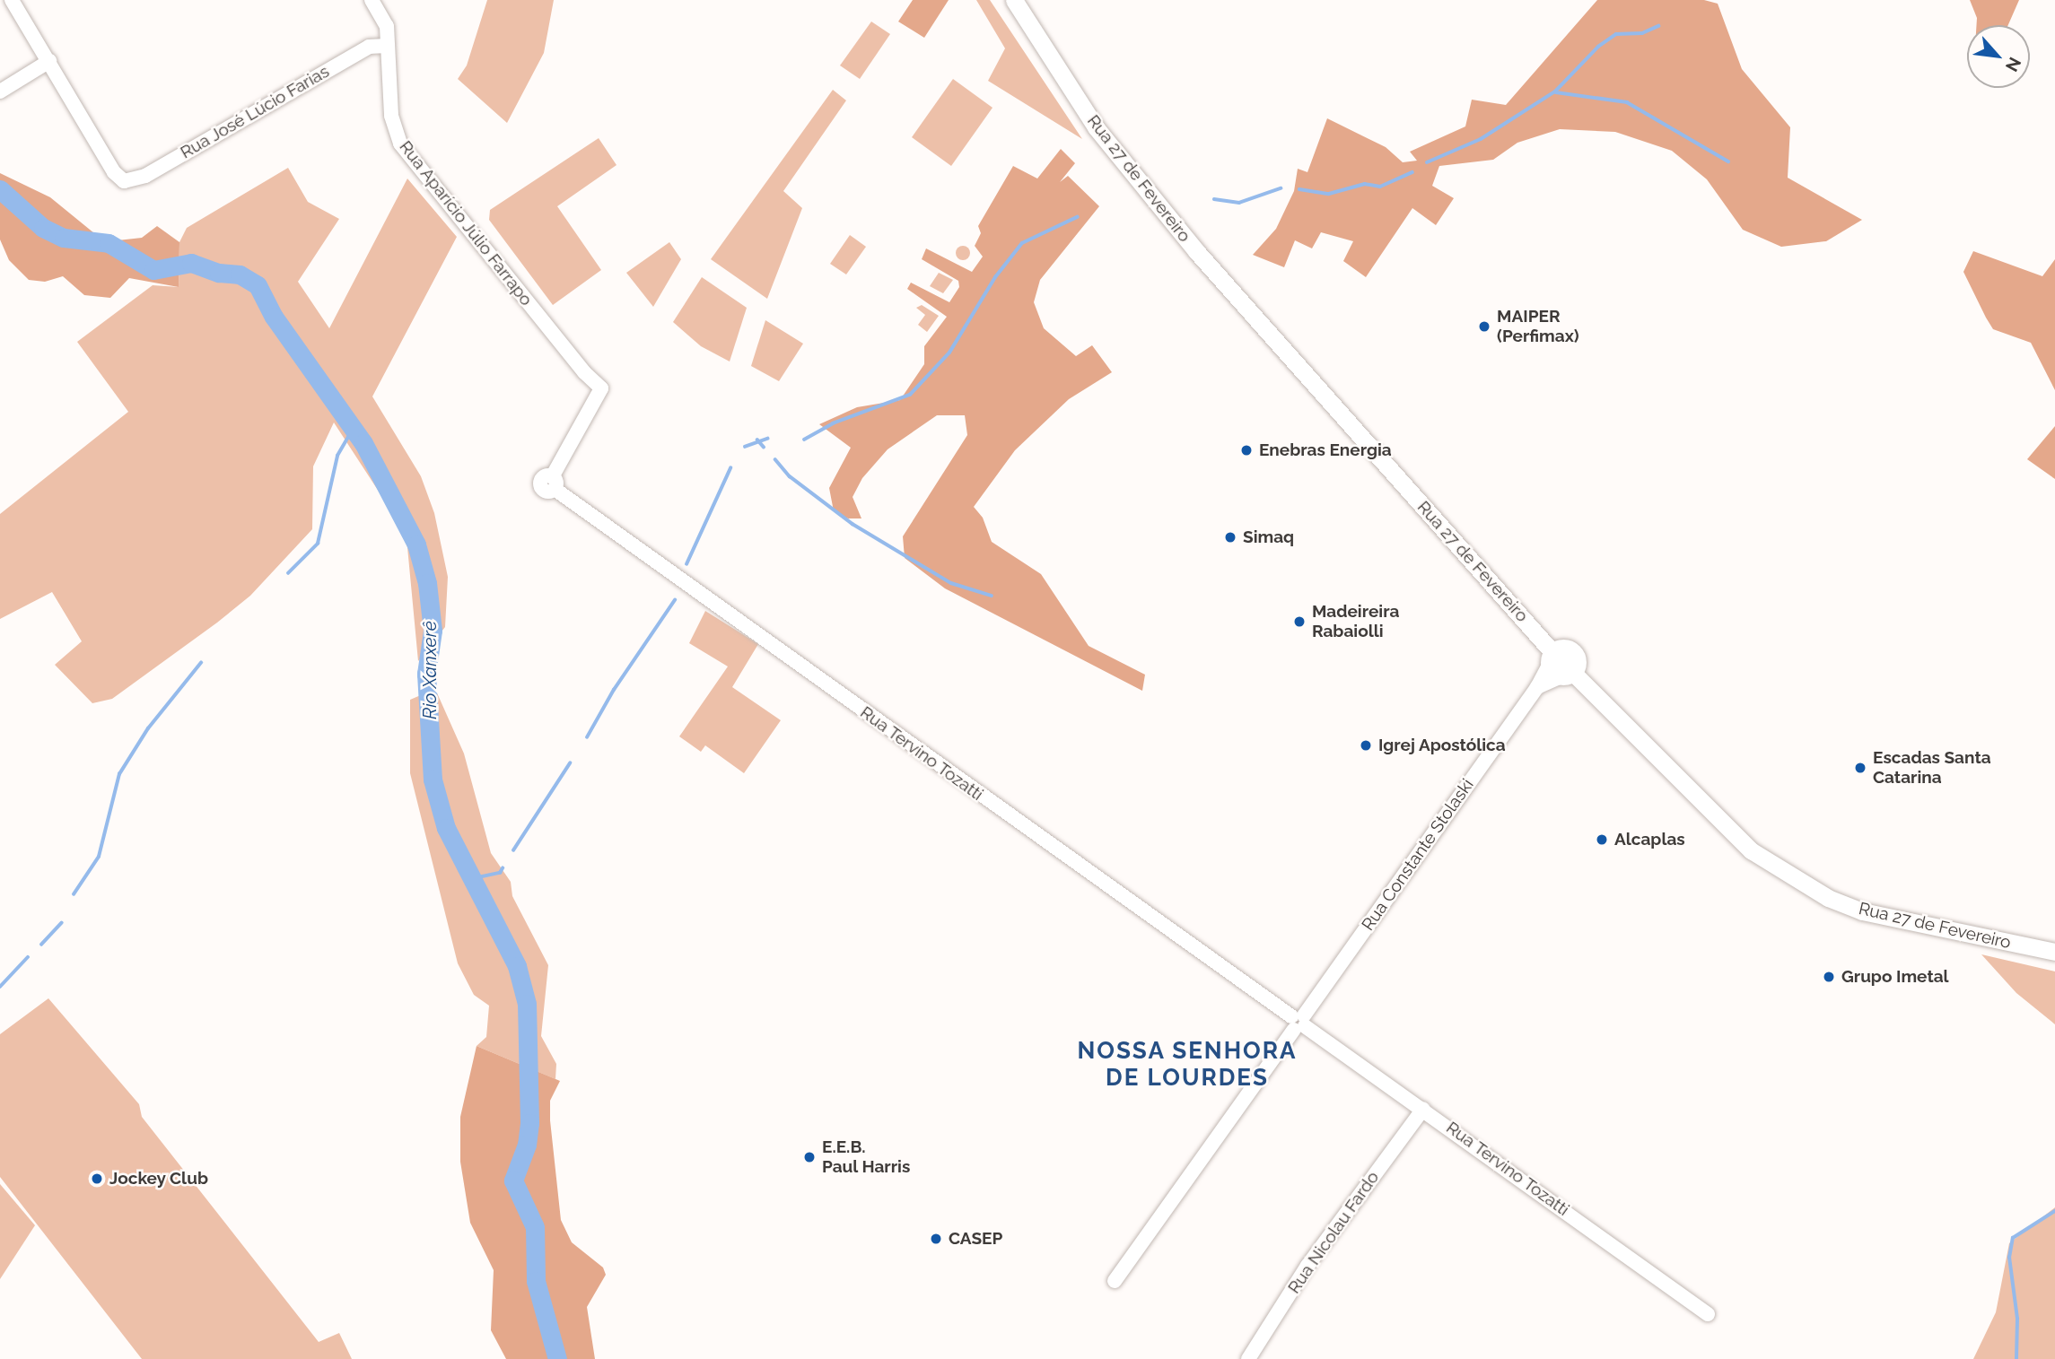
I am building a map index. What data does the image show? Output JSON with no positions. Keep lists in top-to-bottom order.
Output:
{
  "streets": {
    "main road": ["Rua 27 de Fevereiro"],
    "street": [
      "Rua José Lúcio Farias",
      "Rua Aparício Júlio Farrapo",
      "Rua Tervino Tozatti",
      "Rua Constante Stolaski",
      "Rua Nicolau Fardo"
    ]
  },
  "crossings": [
    ["Rua José Lúcio Farias", "Rua Aparício Júlio Farrapo"],
    ["Rua 27 de Fevereiro", "Rua Constante Stolaski"],
    ["Rua Aparício Júlio Farrapo", "Rua Tervino Tozatti"],
    ["Rua Tervino Tozatti", "Rua Constante Stolaski"],
    ["Rua Tervino Tozatti", "Rua Nicolau Fardo"]
  ],
  "districts": ["NOSSA SENHORA DE LOURDES"],
  "water": ["Rio Xanxerê"],
  "places": [
    "MAIPER (Perfimax)",
    "Enebras Energia",
    "Simaq",
    "Madeireira Rabaiolli",
    "Igrej Apostólica",
    "Escadas Santa Catarina",
    "Alcaplas",
    "Grupo Imetal",
    "E.E.B. Paul Harris",
    "Jockey Club",
    "CASEP"
  ],
  "north": "bottom right"
}
